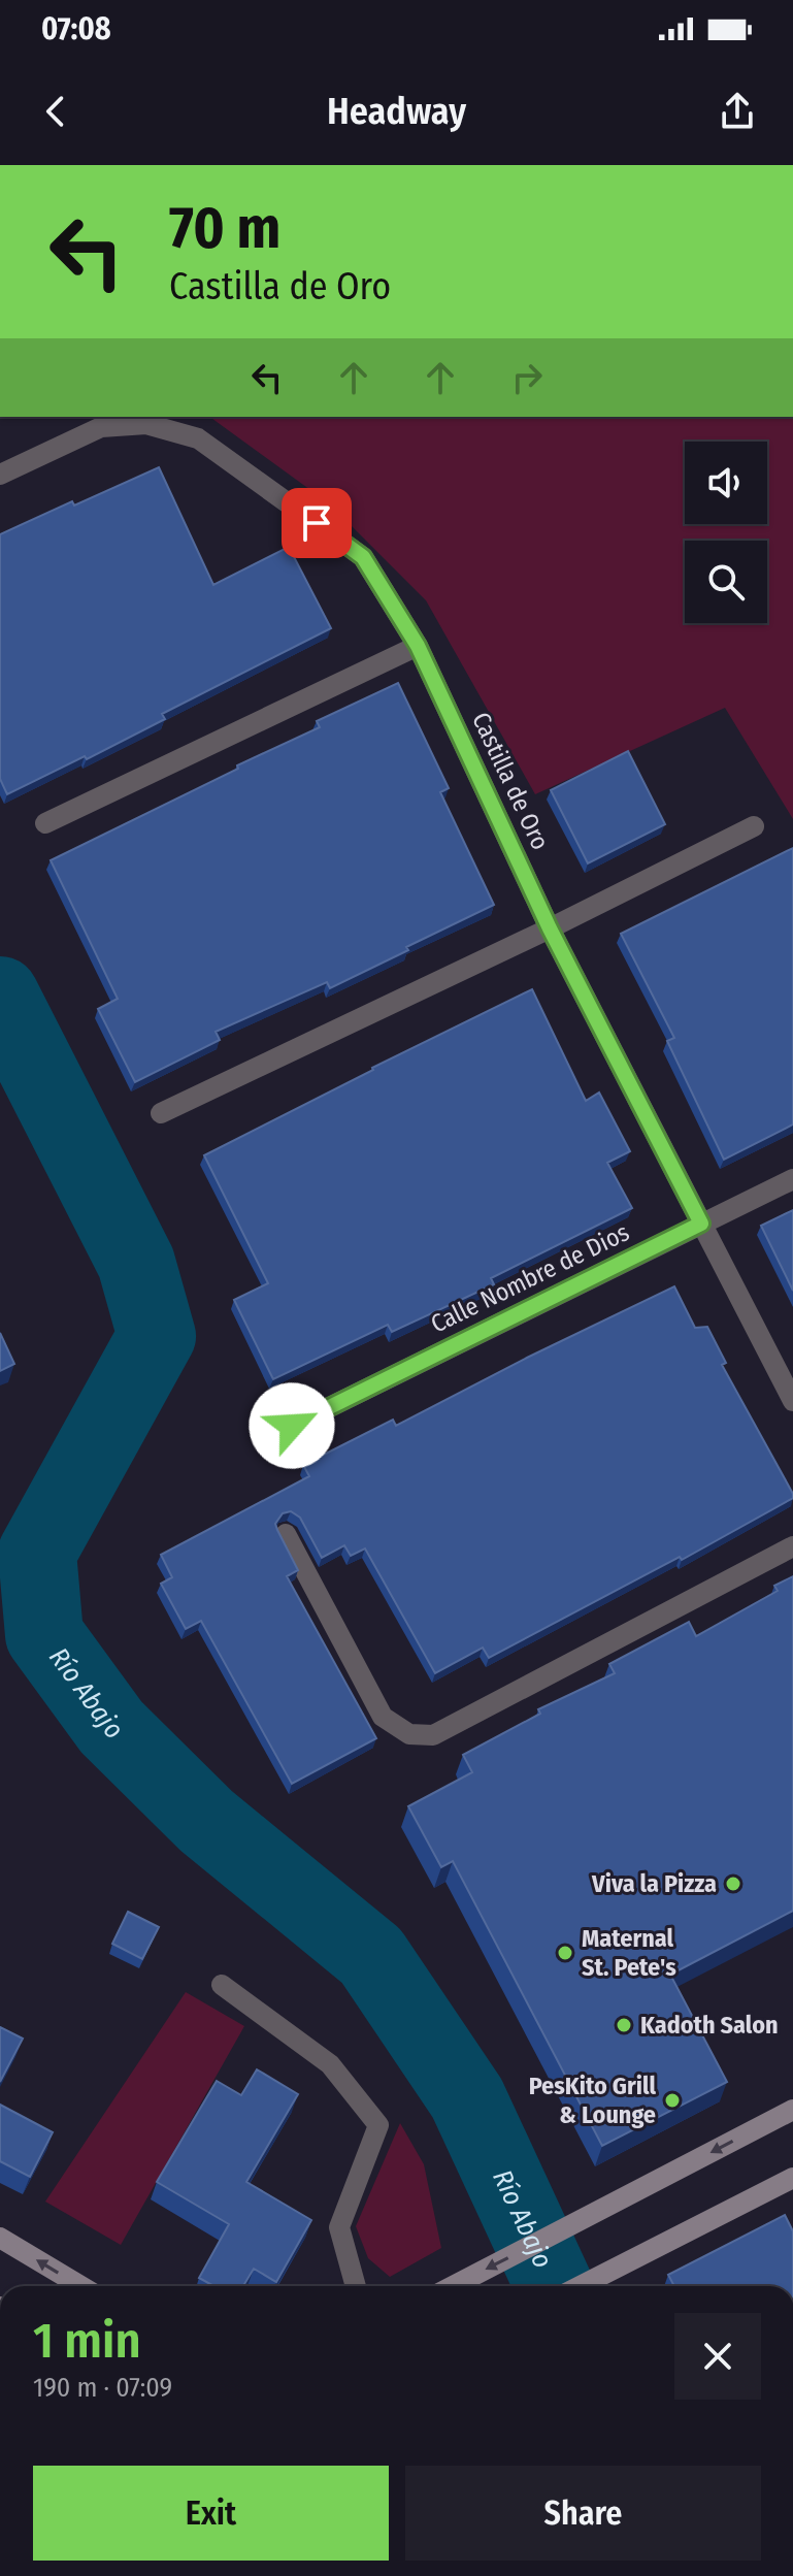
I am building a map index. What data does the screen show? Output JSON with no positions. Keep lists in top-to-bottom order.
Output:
{
  "streets": {
    "street": ["Castilla de Oro", "Calle Nombre de Dios"]
  },
  "crossings": [
    ["Castilla de Oro", "Calle Nombre de Dios"]
  ],
  "water": ["Río Abajo"],
  "places": [
    "Viva la Pizza",
    "Maternal St. Pete's",
    "Kadoth Salon",
    "PesKito Grill & Lounge"
  ],
  "page": {
    "status": "07:08",
    "header": "Headway",
    "turn": ["70 m", "Castilla de Oro"],
    "heading": ["1 min", "190 m · 07:09"],
    "buttons": ["Exit", "Share"]
  }
}
